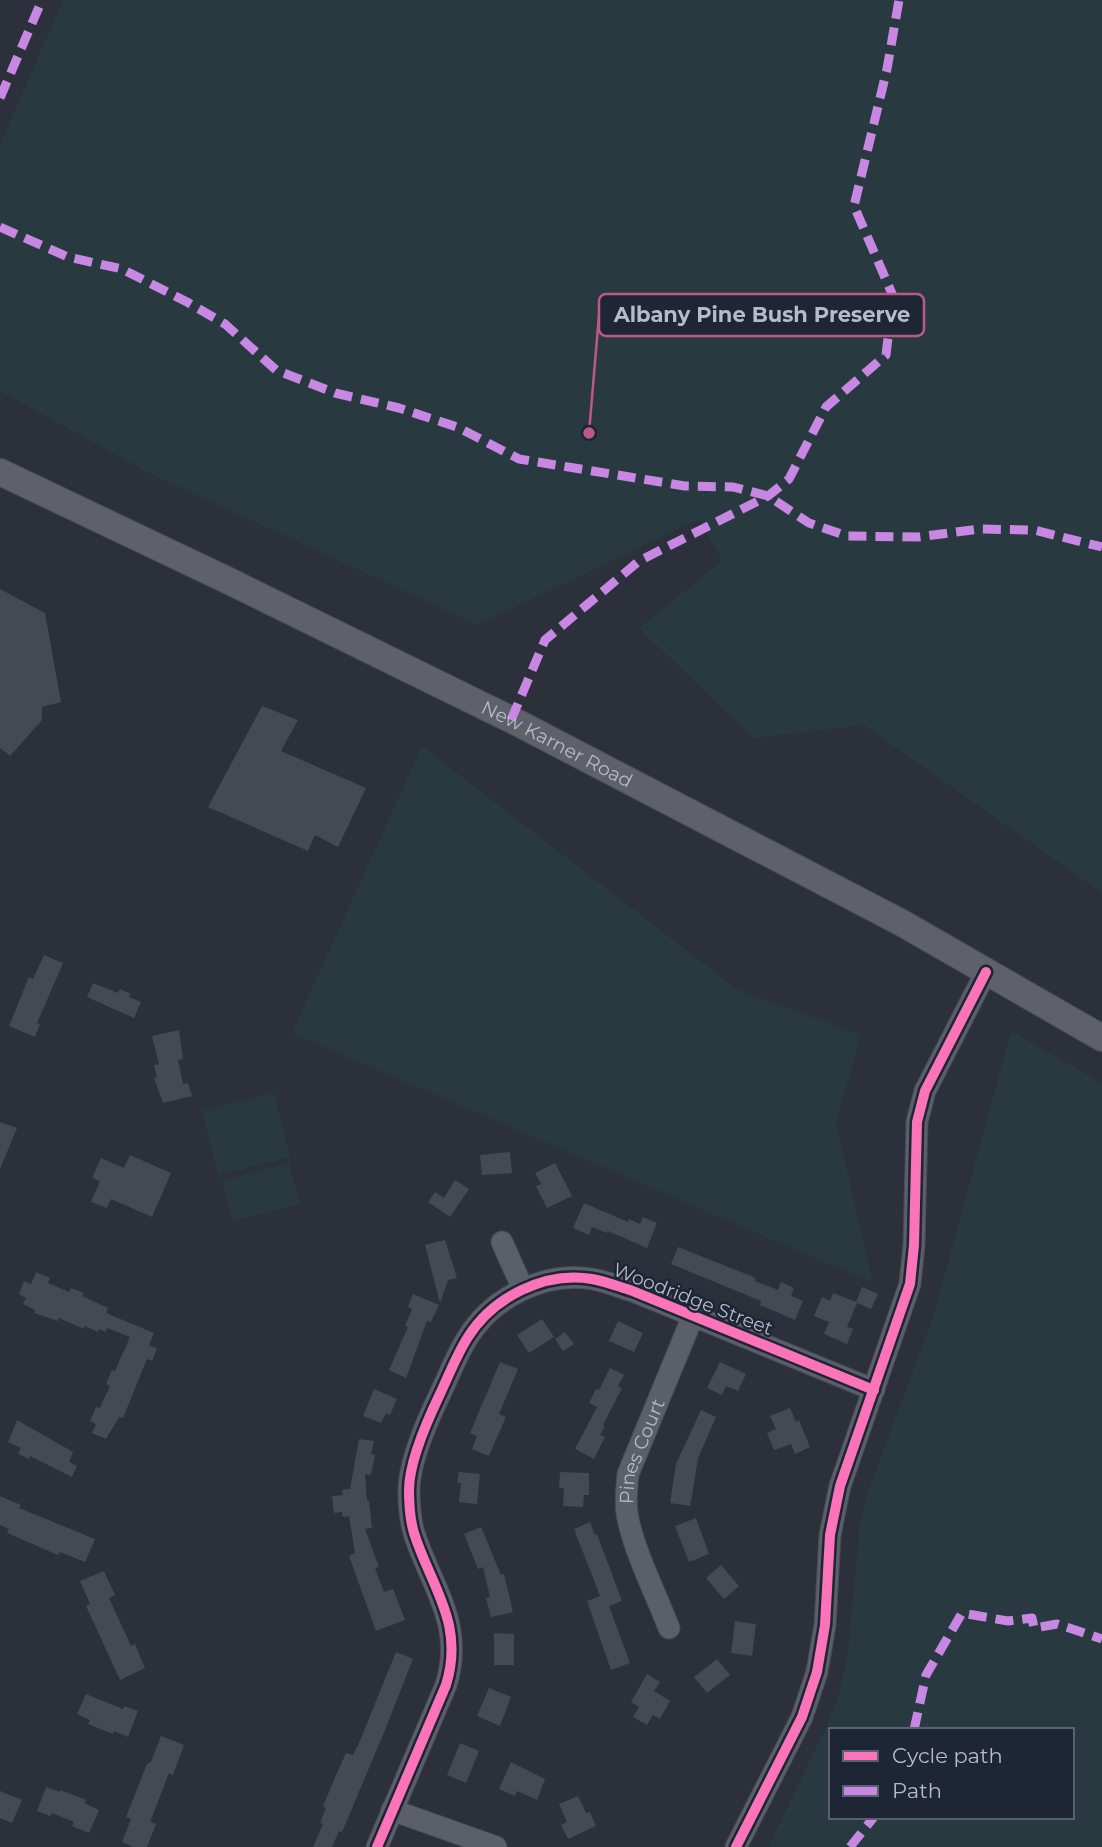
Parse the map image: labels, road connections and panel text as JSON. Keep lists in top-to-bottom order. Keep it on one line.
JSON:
{"streets":{"main road":["New Karner Road"],"street":["Woodridge Street","Pines Court"]},"crossings":[["Woodridge Street","Pines Court"]],"places":["Albany Pine Bush Preserve"],"legend":["Cycle path","Path"]}
